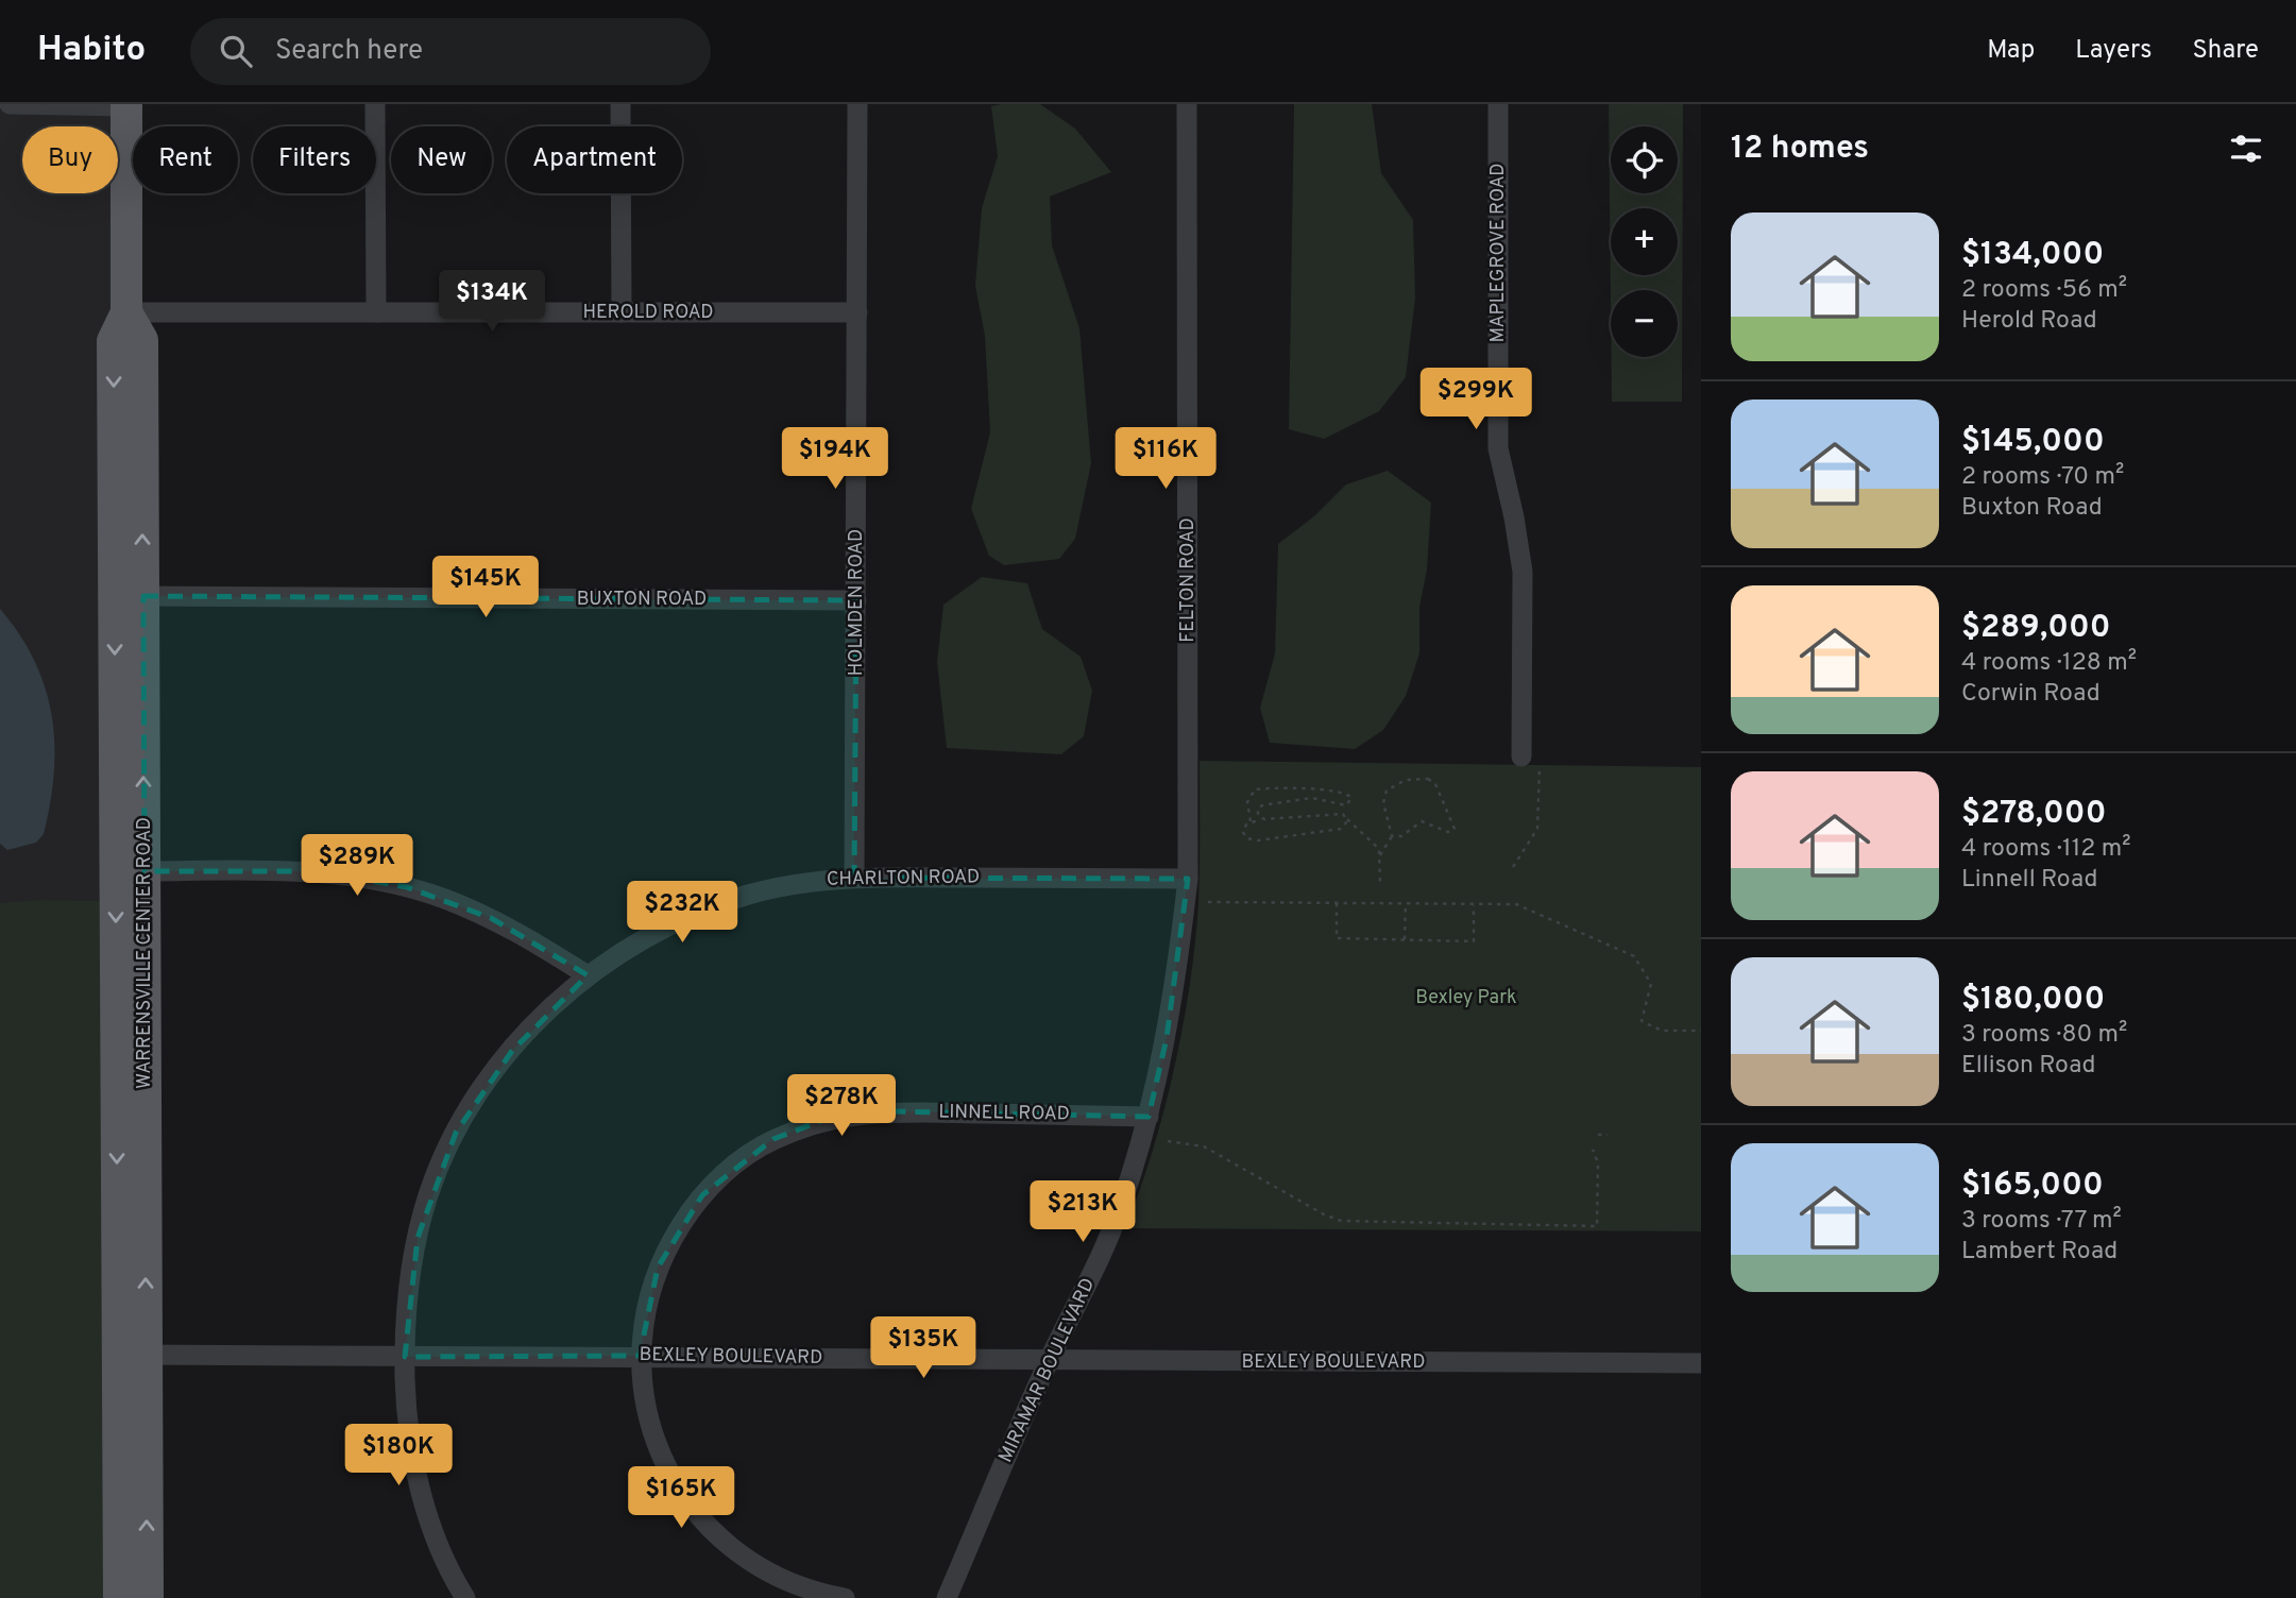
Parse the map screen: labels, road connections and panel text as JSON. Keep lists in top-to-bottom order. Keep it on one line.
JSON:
{"streets":{"main road":["WARRENSVILLE CENTER ROAD"],"street":["MAPLEGROVE ROAD","HEROLD ROAD","FELTON ROAD","BUXTON ROAD","HOLMDEN ROAD","CHARLTON ROAD","LINNELL ROAD","BEXLEY BOULEVARD","MIRAMAR BOULEVARD"]},"crossings":[["HEROLD ROAD","HOLMDEN ROAD"],["HEROLD ROAD","WARRENSVILLE CENTER ROAD"],["FELTON ROAD","CHARLTON ROAD"],["FELTON ROAD","MIRAMAR BOULEVARD"],["BUXTON ROAD","HOLMDEN ROAD"],["BUXTON ROAD","WARRENSVILLE CENTER ROAD"],["HOLMDEN ROAD","CHARLTON ROAD"],["CHARLTON ROAD","BEXLEY BOULEVARD"],["CHARLTON ROAD","MIRAMAR BOULEVARD"],["WARRENSVILLE CENTER ROAD","BEXLEY BOULEVARD"],["LINNELL ROAD","BEXLEY BOULEVARD"],["LINNELL ROAD","MIRAMAR BOULEVARD"],["BEXLEY BOULEVARD","MIRAMAR BOULEVARD"]],"parks":["Bexley Park"],"page":{"header":"Habito","search":"Search here","nav":["Map","Layers","Share"],"heading":"12 homes","map_buttons":["+","−"],"chip":["Buy","Rent","Filters","New","Apartment"],"list":[{"name":"$134,000","note":"2 rooms · 56 m² · Herold Road"},{"name":"$145,000","note":"2 rooms · 70 m² · Buxton Road"},{"name":"$289,000","note":"4 rooms · 128 m² · Corwin Road"},{"name":"$278,000","note":"4 rooms · 112 m² · Linnell Road"},{"name":"$180,000","note":"3 rooms · 80 m² · Ellison Road"},{"name":"$165,000","note":"3 rooms · 77 m² · Lambert Road"}],"price":["$134K","$299K","$194K","$116K","$145K","$289K","$232K","$278K","$213K","$135K","$180K","$165K"]}}
